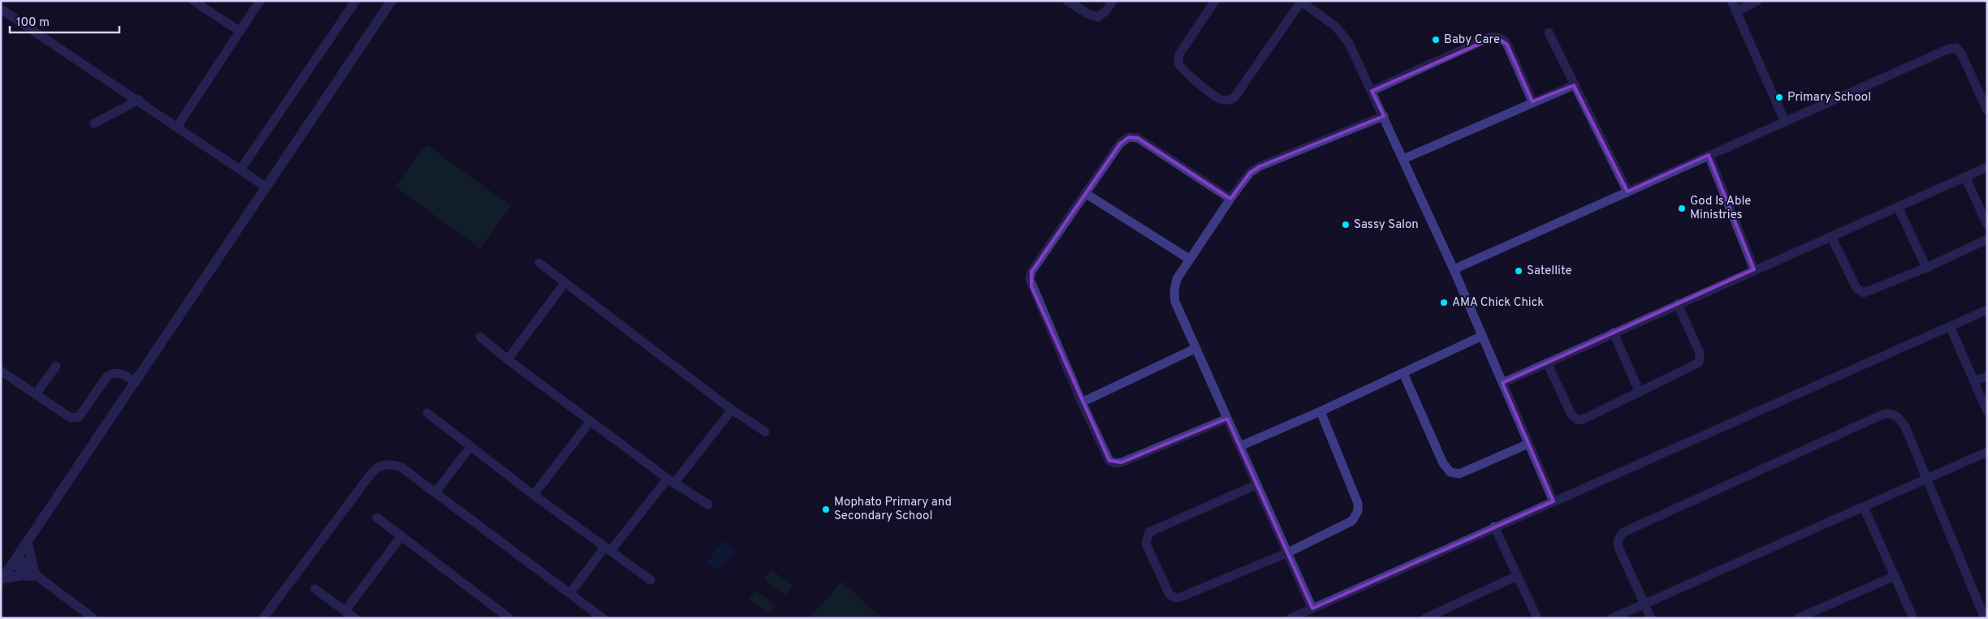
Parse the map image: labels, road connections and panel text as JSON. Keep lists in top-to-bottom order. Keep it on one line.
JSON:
{"places":["Baby Care","Primary School","God Is Able Ministries","Sassy Salon","Satellite","AMA Chick Chick","Mophato Primary and Secondary School"],"scale_bar":"100 m"}
